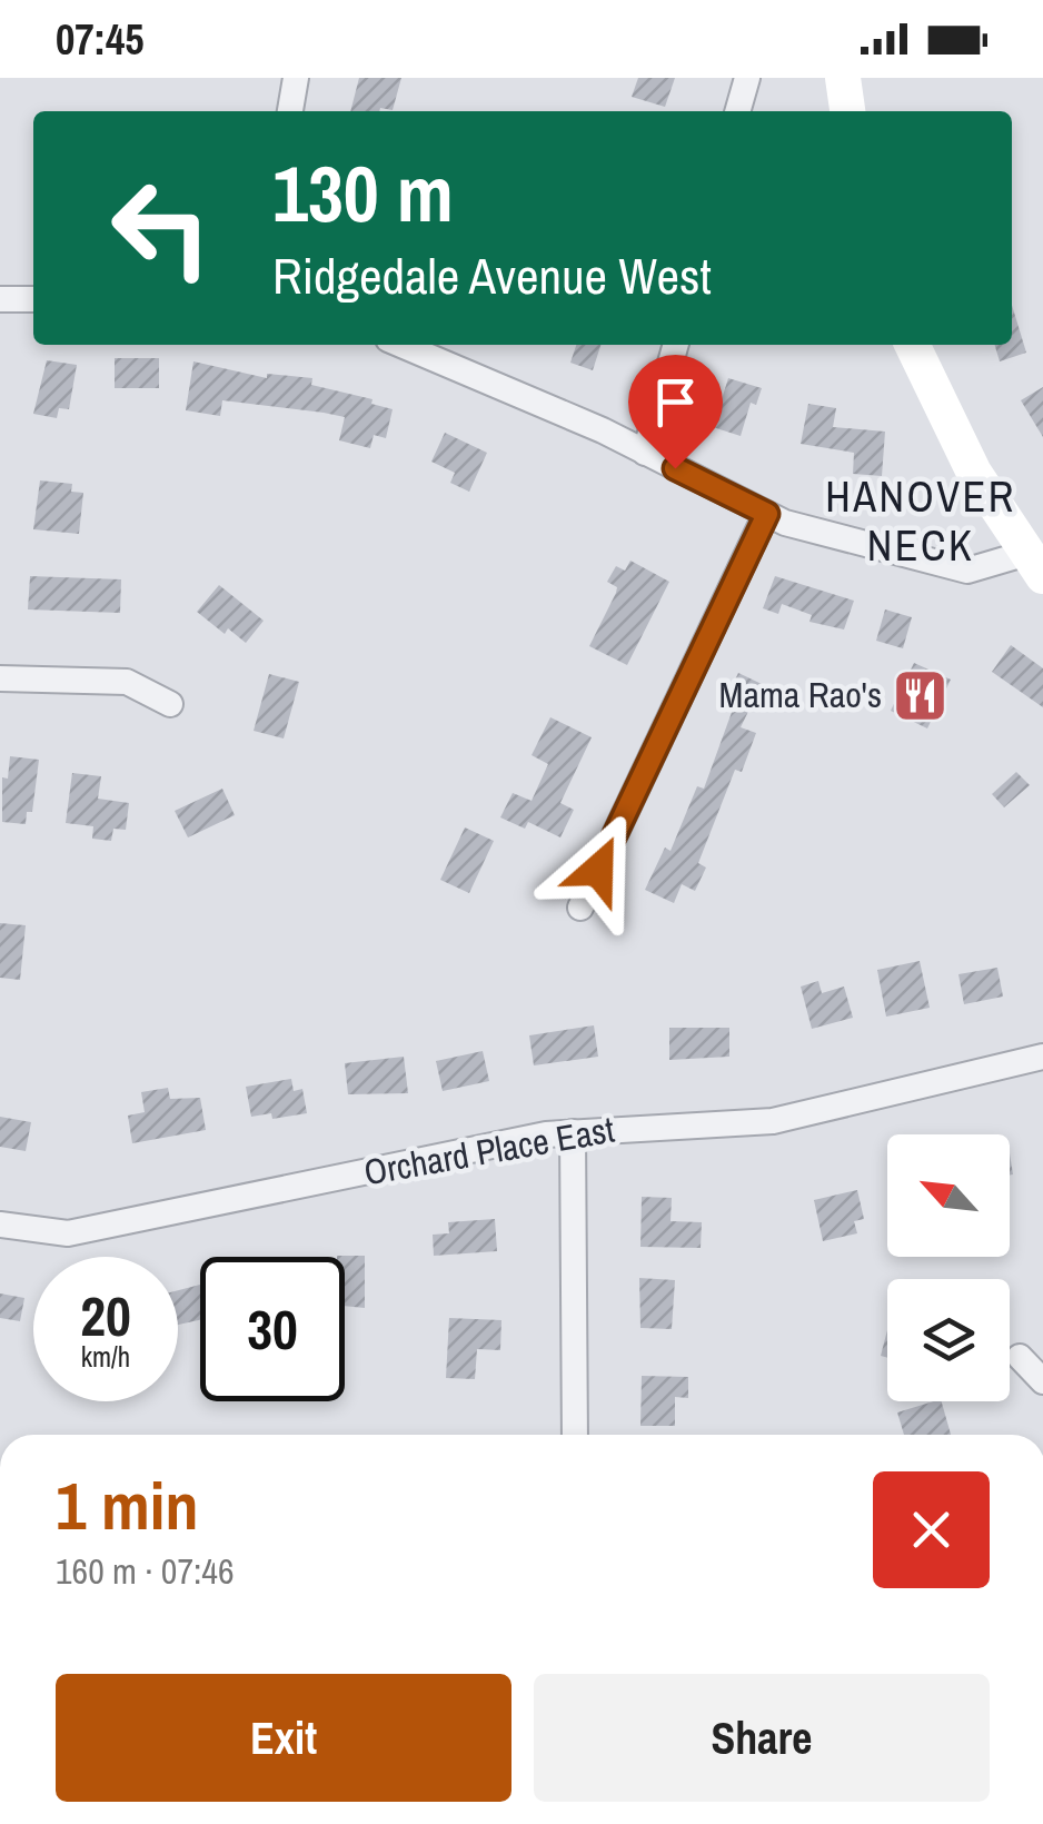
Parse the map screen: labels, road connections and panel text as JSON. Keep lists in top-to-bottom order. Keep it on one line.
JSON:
{"streets":{"street":["Orchard Place East"]},"districts":["HANOVER NECK"],"places":{"restaurant":["Mama Rao's"]},"north":"top left","page":{"status":"07:45","turn":["130 m","Ridgedale Avenue West"],"speed":"20 km/h","limit":"30","heading":["1 min","160 m · 07:46"],"buttons":["Exit","Share"]}}
